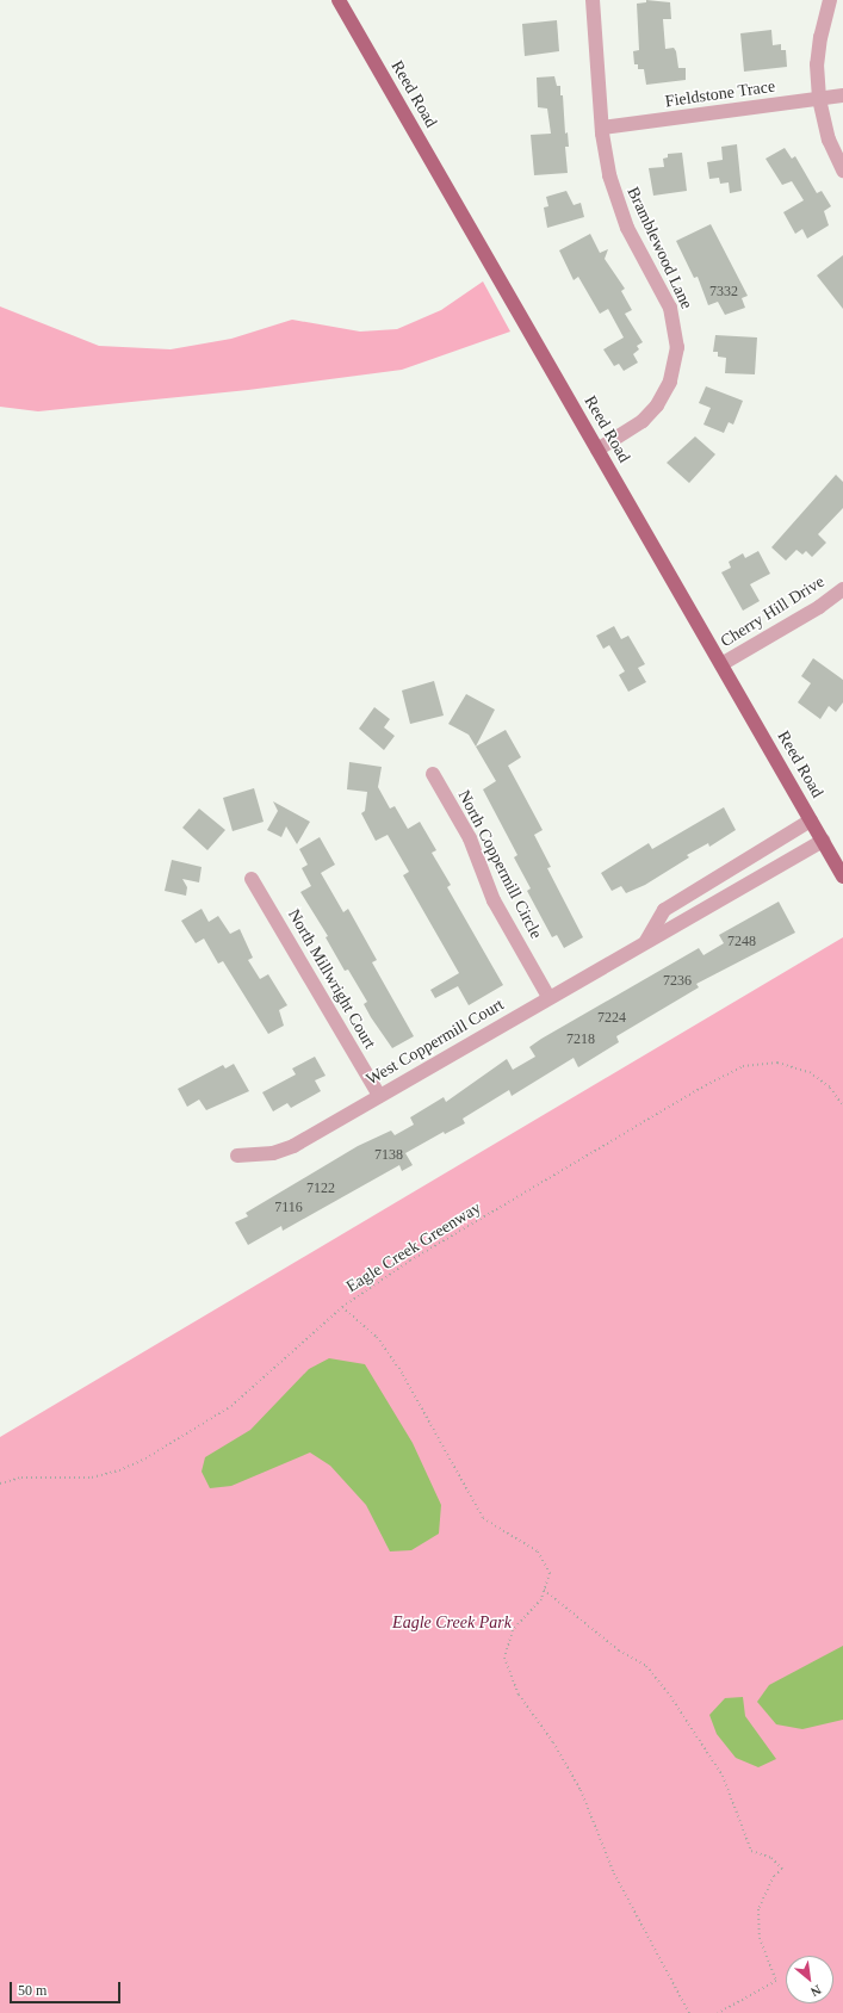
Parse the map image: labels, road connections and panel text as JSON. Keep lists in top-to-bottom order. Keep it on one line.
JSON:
{"streets":{"main road":["Reed Road"],"street":["Fieldstone Trace","Bramblewood Lane","Cherry Hill Drive","North Coppermill Circle","North Millwright Court","West Coppermill Court"],"path":["Eagle Creek Greenway"]},"crossings":[["Reed Road","Bramblewood Lane"],["Reed Road","Cherry Hill Drive"],["Reed Road","West Coppermill Court"],["Fieldstone Trace","Bramblewood Lane"],["North Coppermill Circle","West Coppermill Court"],["North Millwright Court","West Coppermill Court"]],"parks":["Eagle Creek Park"],"house_numbers":["7332","7248","7236","7224","7218","7138","7122","7116"],"scale_bar":"50 m","north":"bottom right"}
